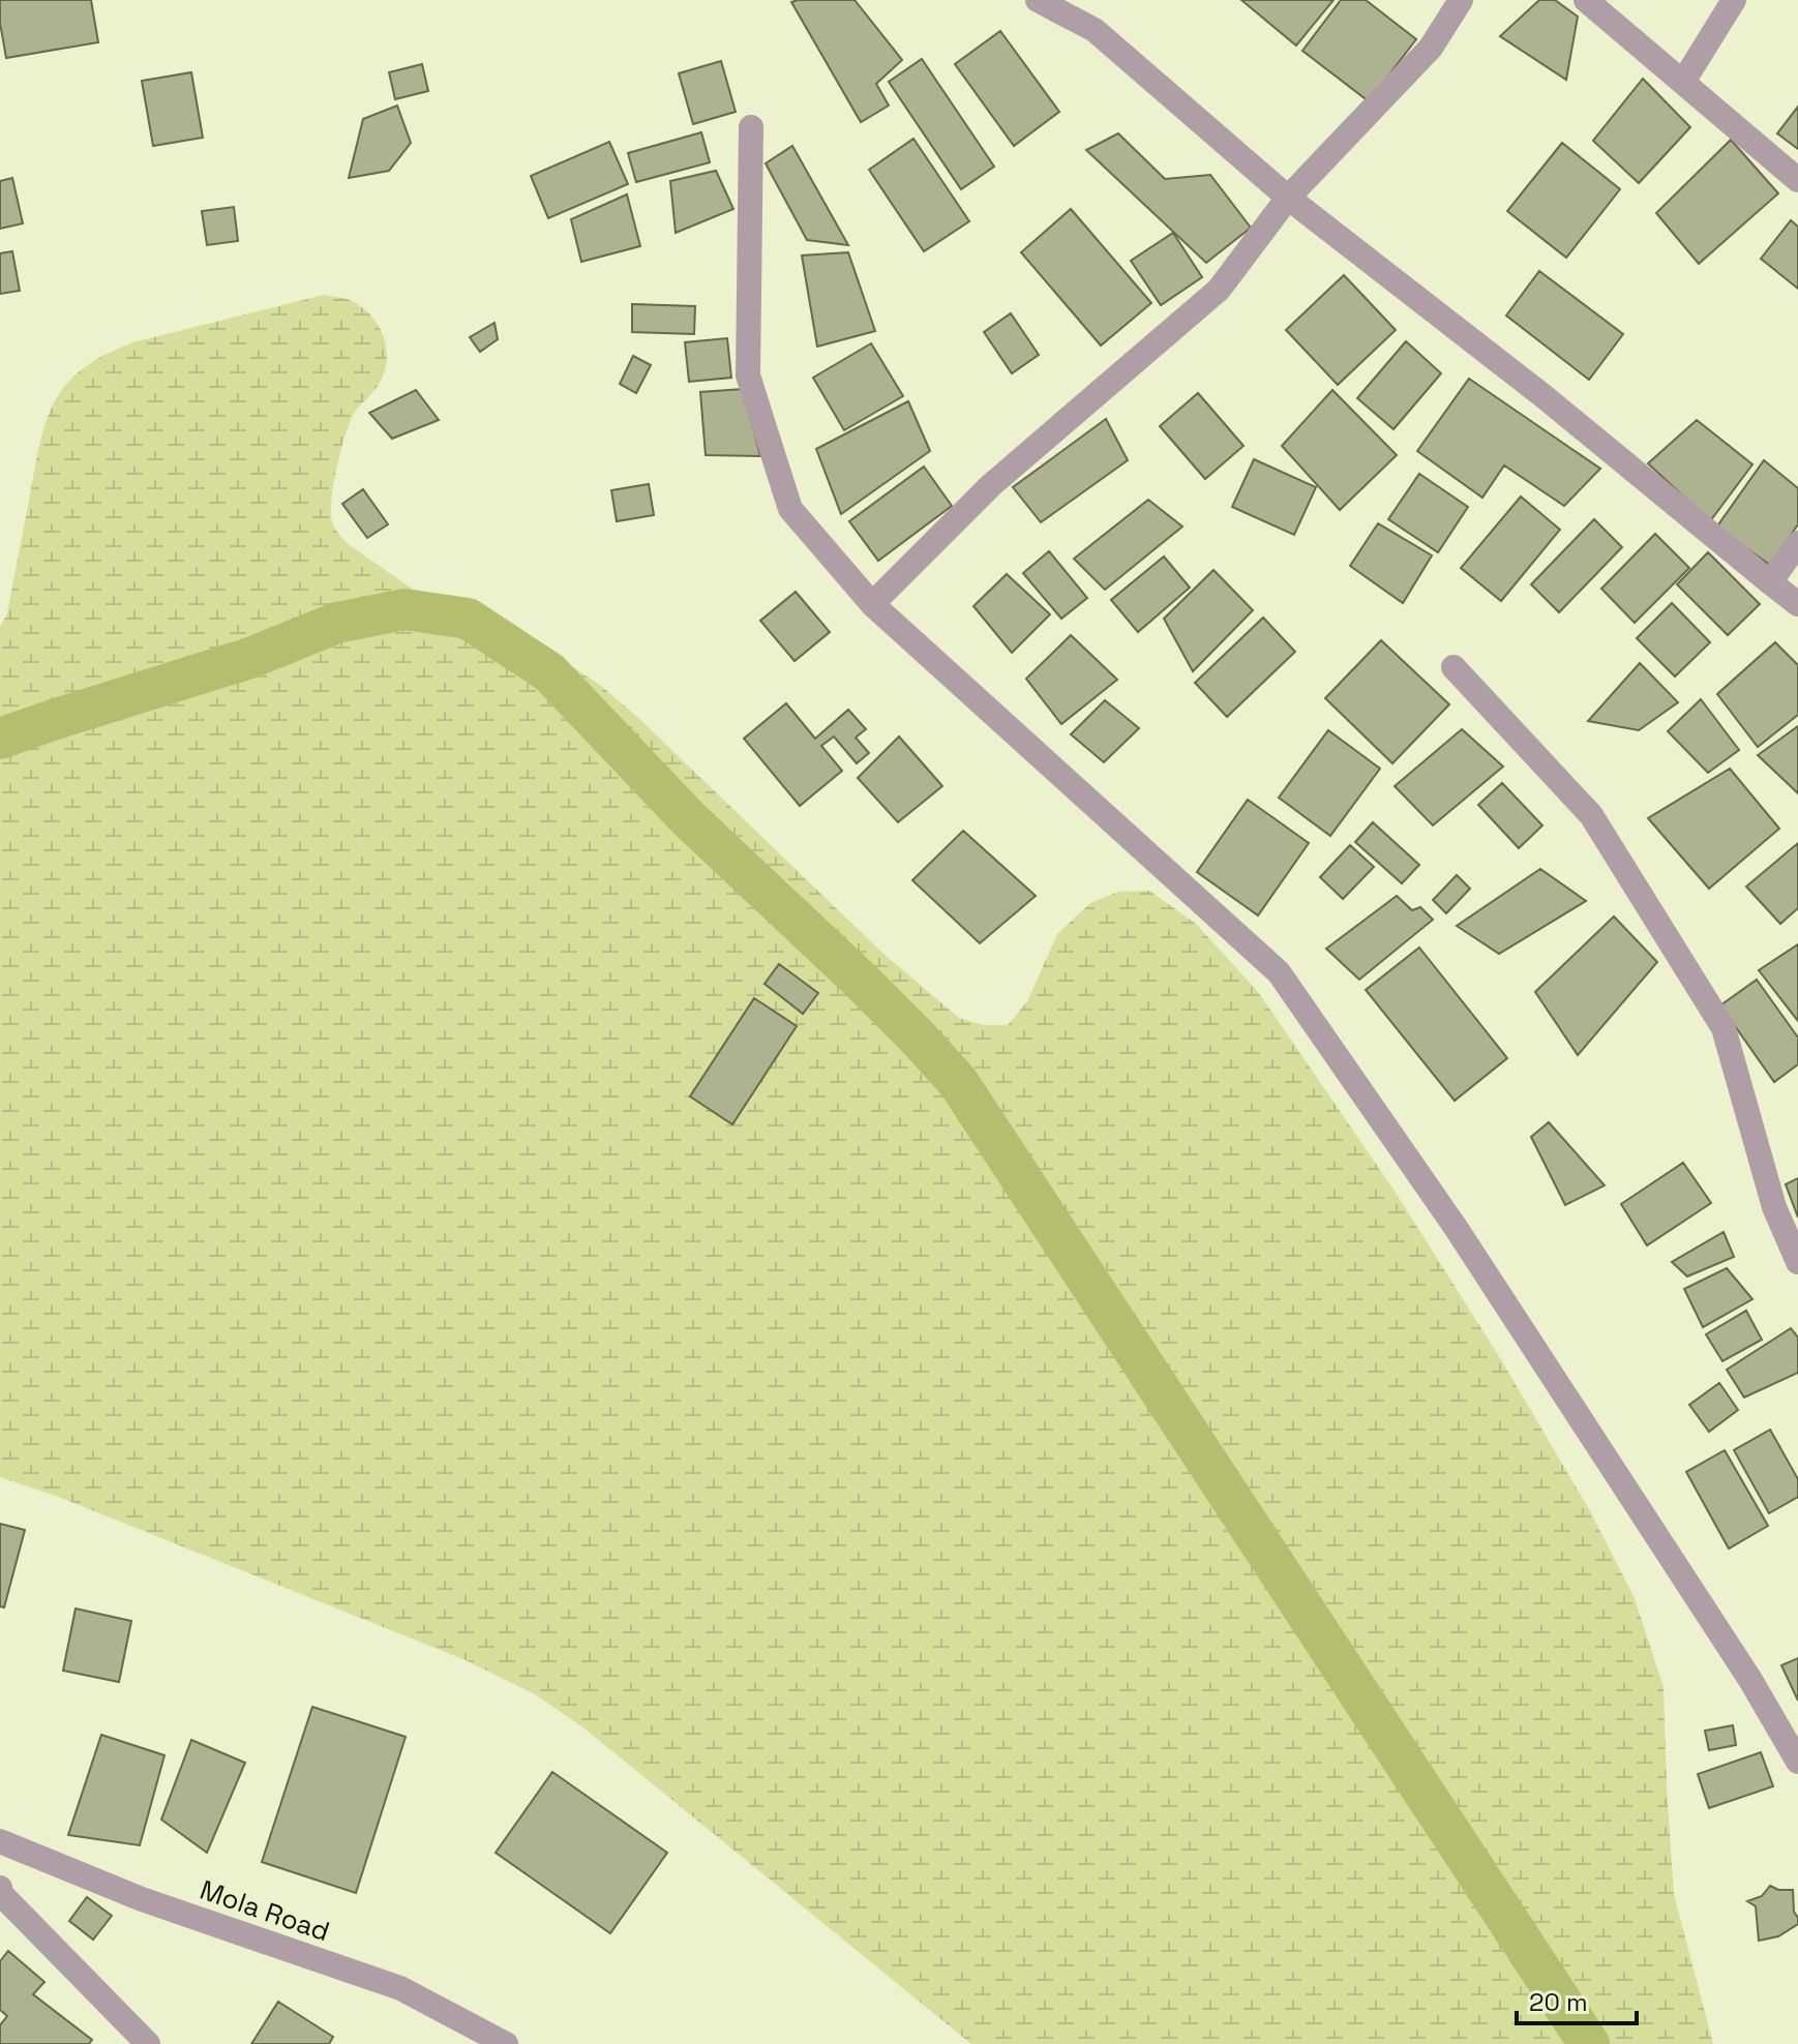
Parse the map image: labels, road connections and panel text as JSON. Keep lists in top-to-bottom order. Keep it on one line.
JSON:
{"streets":{"street":["Mola Road"]},"scale_bar":"20 m"}
